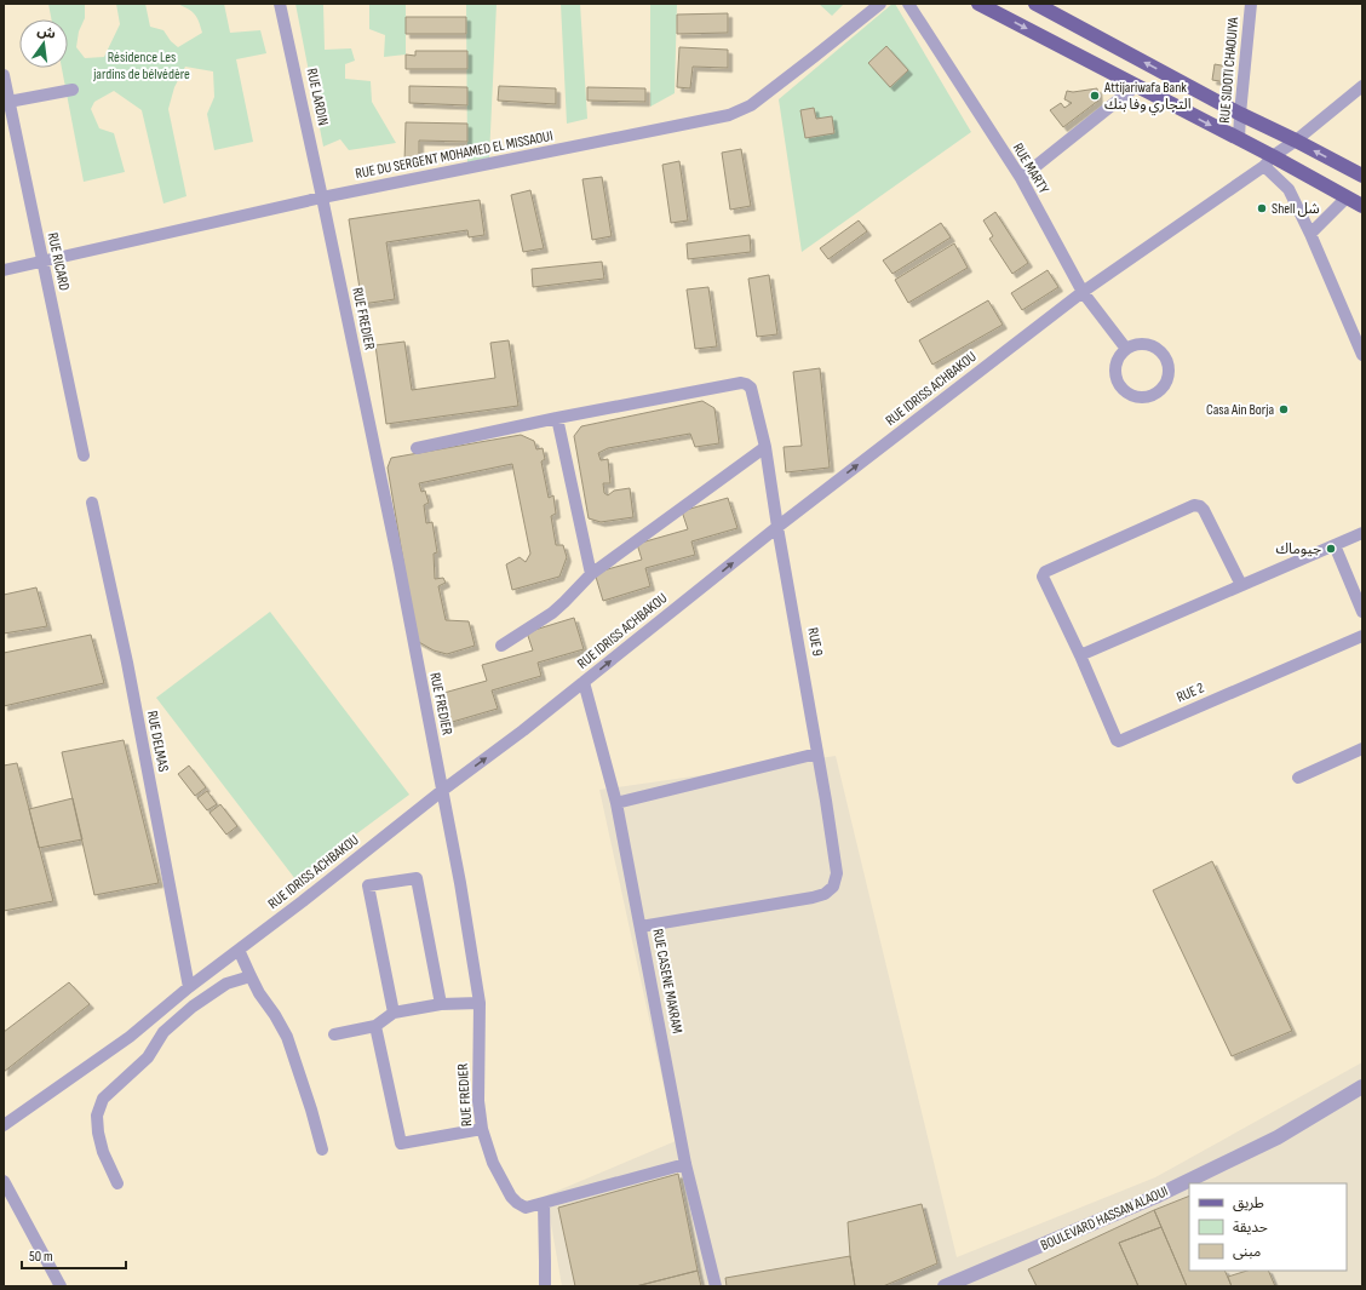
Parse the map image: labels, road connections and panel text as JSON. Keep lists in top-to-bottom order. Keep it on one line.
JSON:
{"streets":{"street":["RUE SIDOTI CHAOUIYA","RUE LARDIN","RUE DU SERGENT MOHAMED EL MISSAOUI","RUE MARTY","RUE RICARD","RUE FREDIER","RUE IDRISS ACHBAKOU","RUE 9","RUE 2","RUE DELMAS","RUE CASENE MAKRAM","BOULEVARD HASSAN ALAOUI"]},"crossings":[["RUE LARDIN","RUE DU SERGENT MOHAMED EL MISSAOUI"],["RUE LARDIN","RUE FREDIER"],["RUE DU SERGENT MOHAMED EL MISSAOUI","RUE RICARD"],["RUE DU SERGENT MOHAMED EL MISSAOUI","RUE FREDIER"],["RUE MARTY","RUE IDRISS ACHBAKOU"],["RUE FREDIER","RUE IDRISS ACHBAKOU"],["RUE IDRISS ACHBAKOU","RUE 9"],["RUE IDRISS ACHBAKOU","RUE DELMAS"],["RUE IDRISS ACHBAKOU","RUE CASENE MAKRAM"],["RUE 9","RUE CASENE MAKRAM"]],"parks":["Résidence Les jardins de bélvédère"],"places":["Attijariwafa Bank التجاري وفا بنك","Shell شل","Casa Ain Borja","جيوماك"],"legend":["طريق","حديقة","مبنى"],"scale_bar":"50 m","north":"top"}
